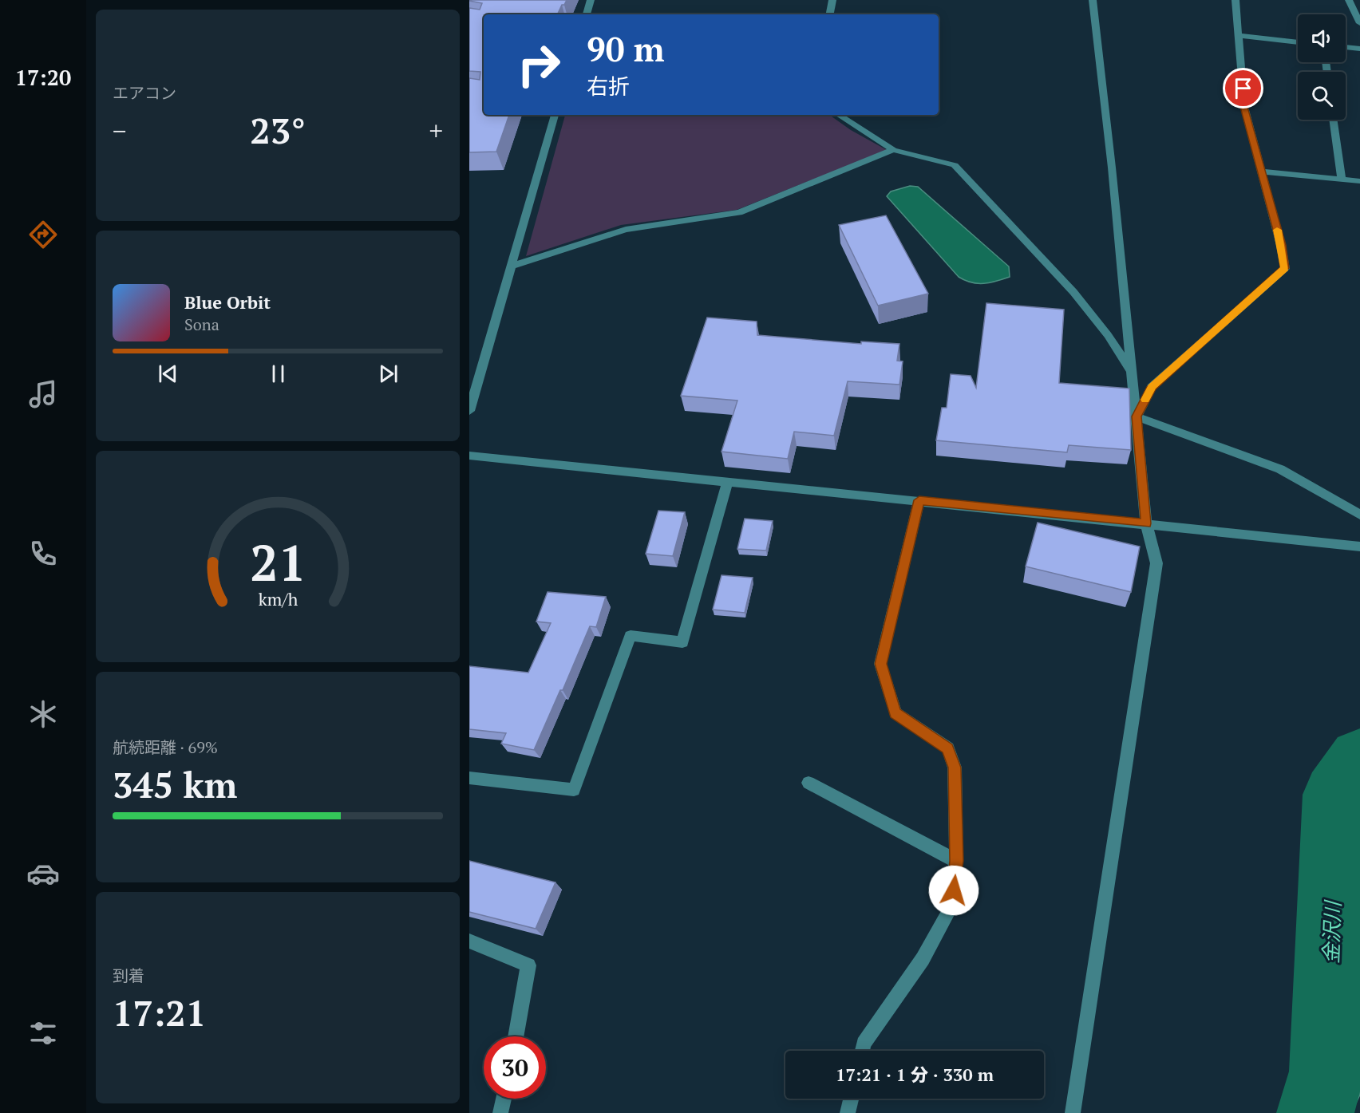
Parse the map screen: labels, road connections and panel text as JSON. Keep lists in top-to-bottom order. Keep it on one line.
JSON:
{"water":["金沢川"],"page":{"tabs":"17:20","tile":["エアコン",["航続距離 · 69%","345 km"],["到着","17:21"]],"turn":["90 m","右折"],"heat":["−","23°","+"],"song":["Blue Orbit","Sona"],"limit":"30","trip":"17:21 · 1 分 · 330 m","gauge":["21","km/h"]}}
